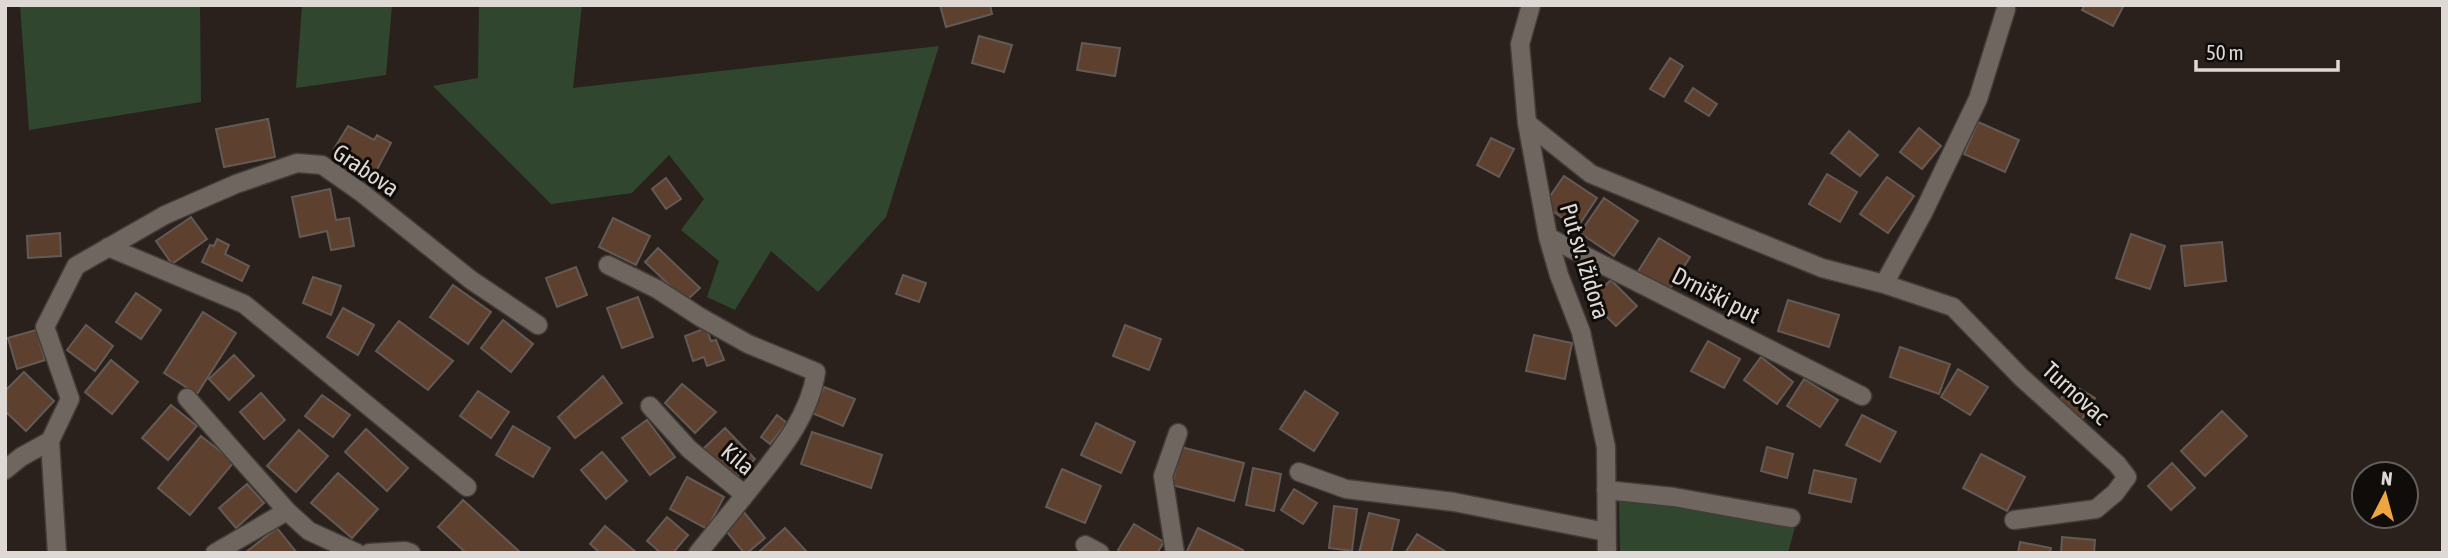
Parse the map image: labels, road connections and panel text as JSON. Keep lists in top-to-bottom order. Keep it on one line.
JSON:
{"streets":{"street":["Grabova","Put sv. Ižidora","Drniški put","Turnovac","Kila"]},"crossings":[["Put sv. Ižidora","Drniški put"],["Put sv. Ižidora","Turnovac"]],"scale_bar":"50 m","north":"top"}
